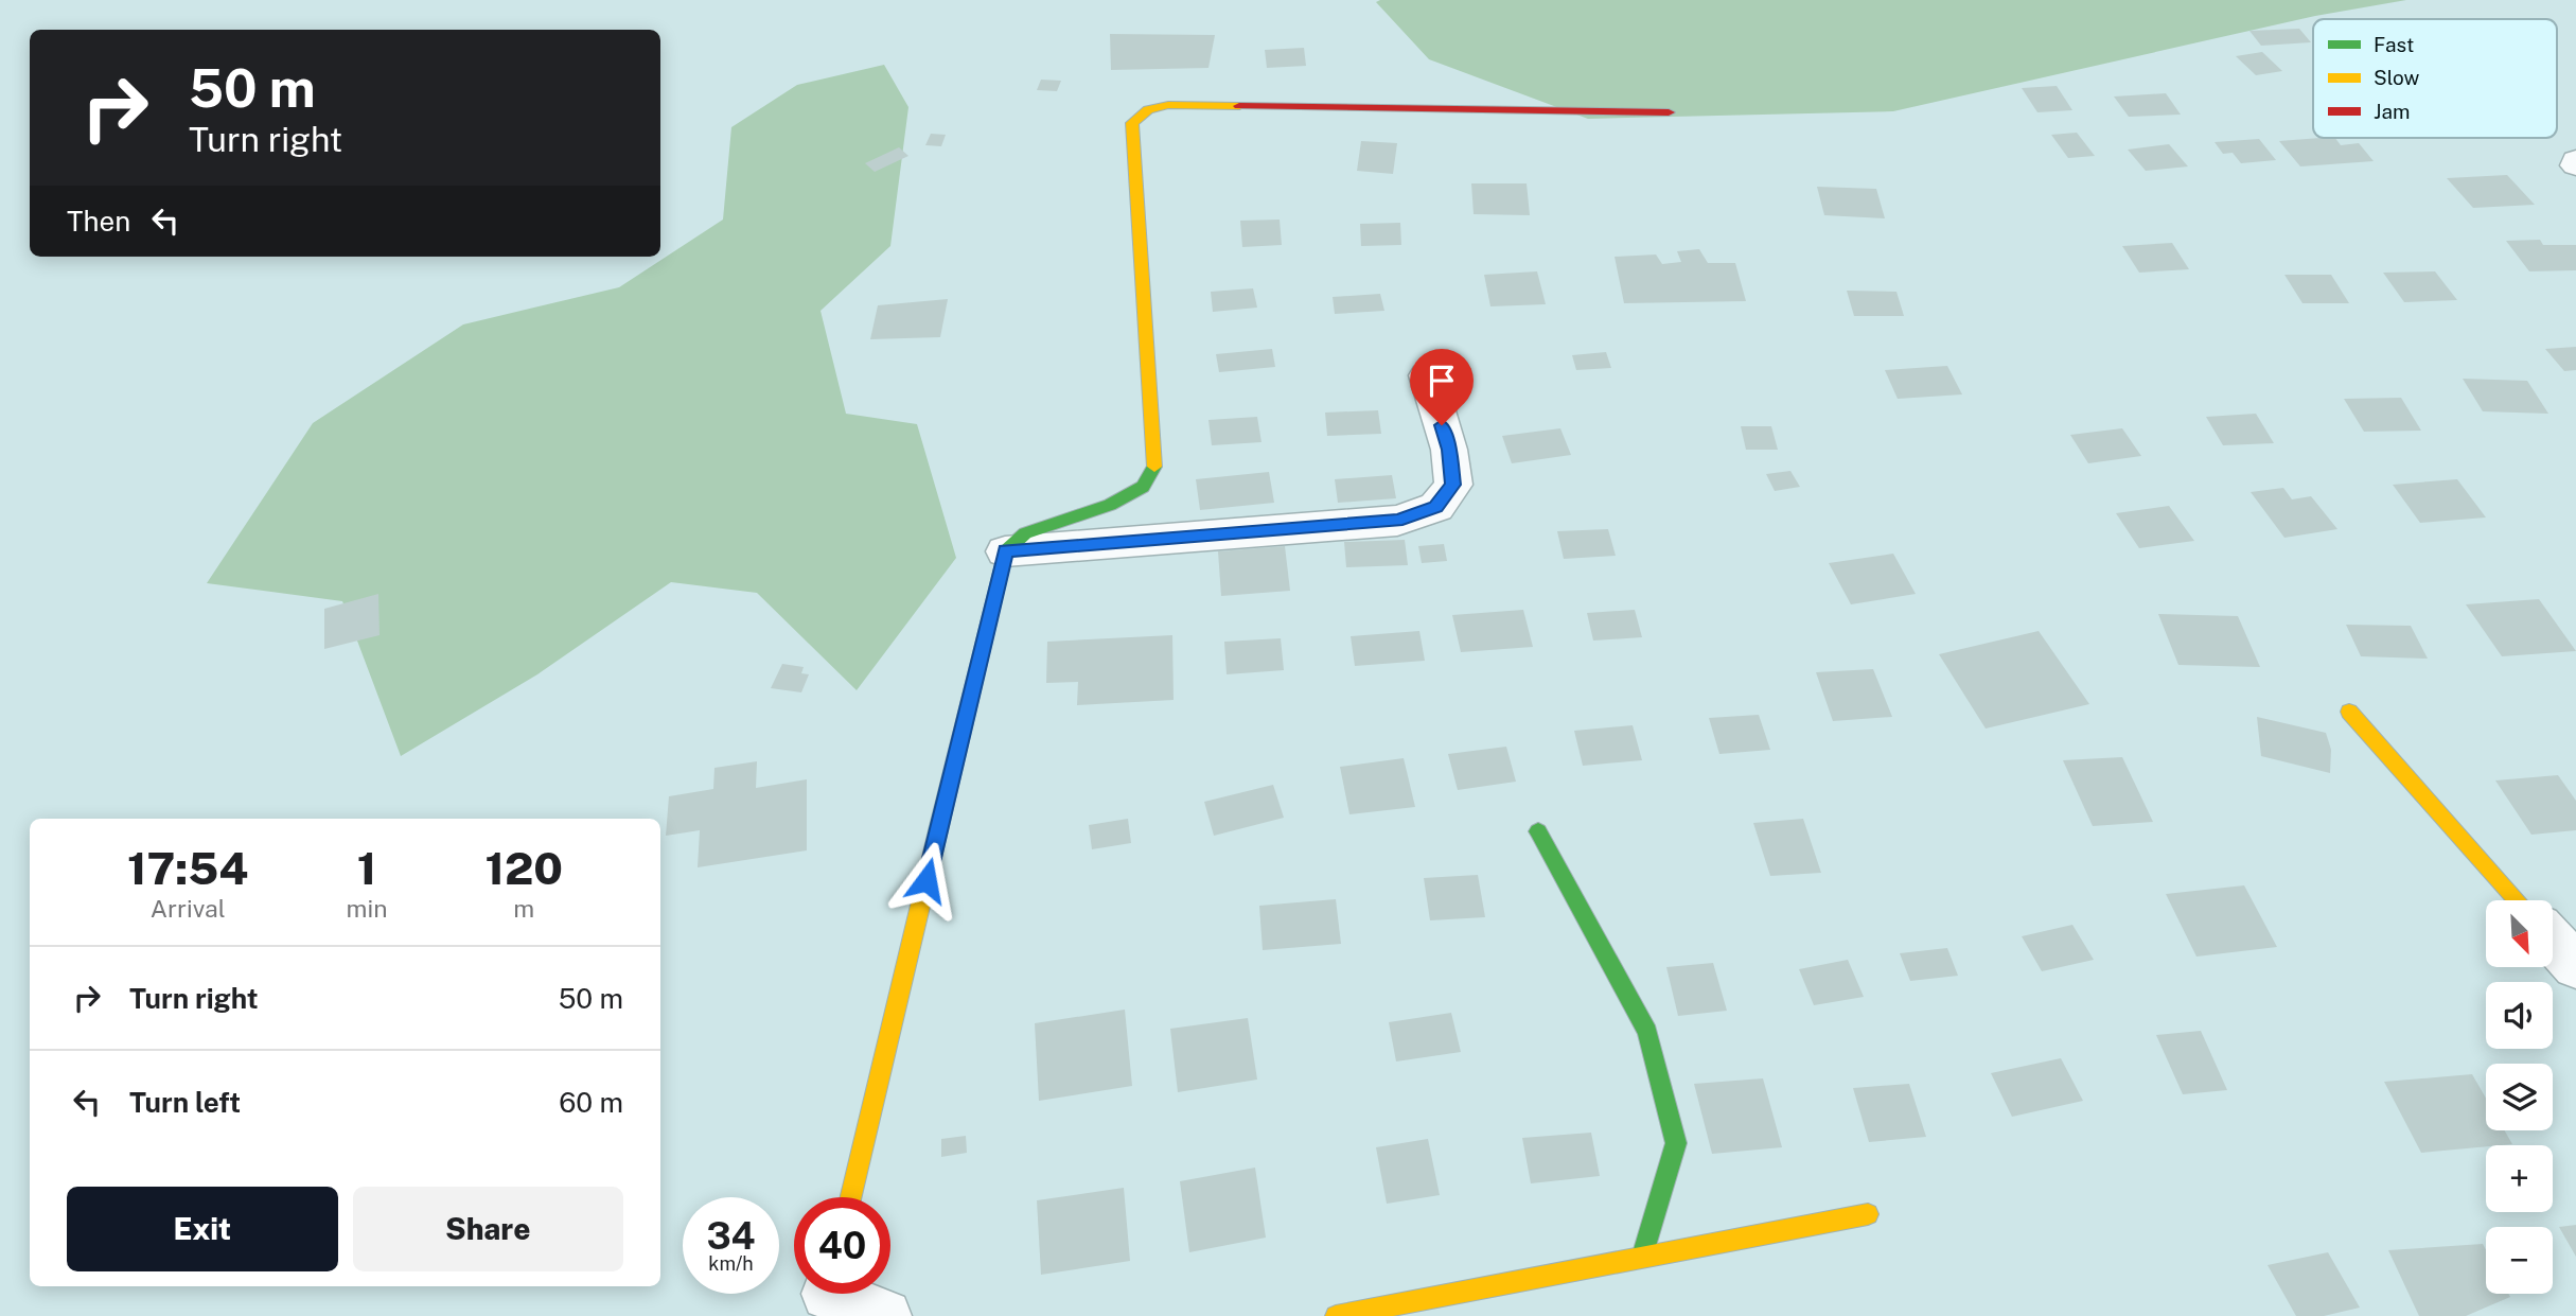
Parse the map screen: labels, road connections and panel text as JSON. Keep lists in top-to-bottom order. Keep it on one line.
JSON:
{"legend":["Fast","Slow","Jam"],"north":"bottom right","page":{"turn":["50 m","Turn right"],"then":"Then","eta":["17:54","Arrival","1","min","120","m"],"map_buttons":["+","−"],"list":[{"name":"Turn right","value":"50 m"},{"name":"Turn left","value":"60 m"}],"buttons":["Exit","Share"],"speed":"34 km/h","limit":"40"}}
